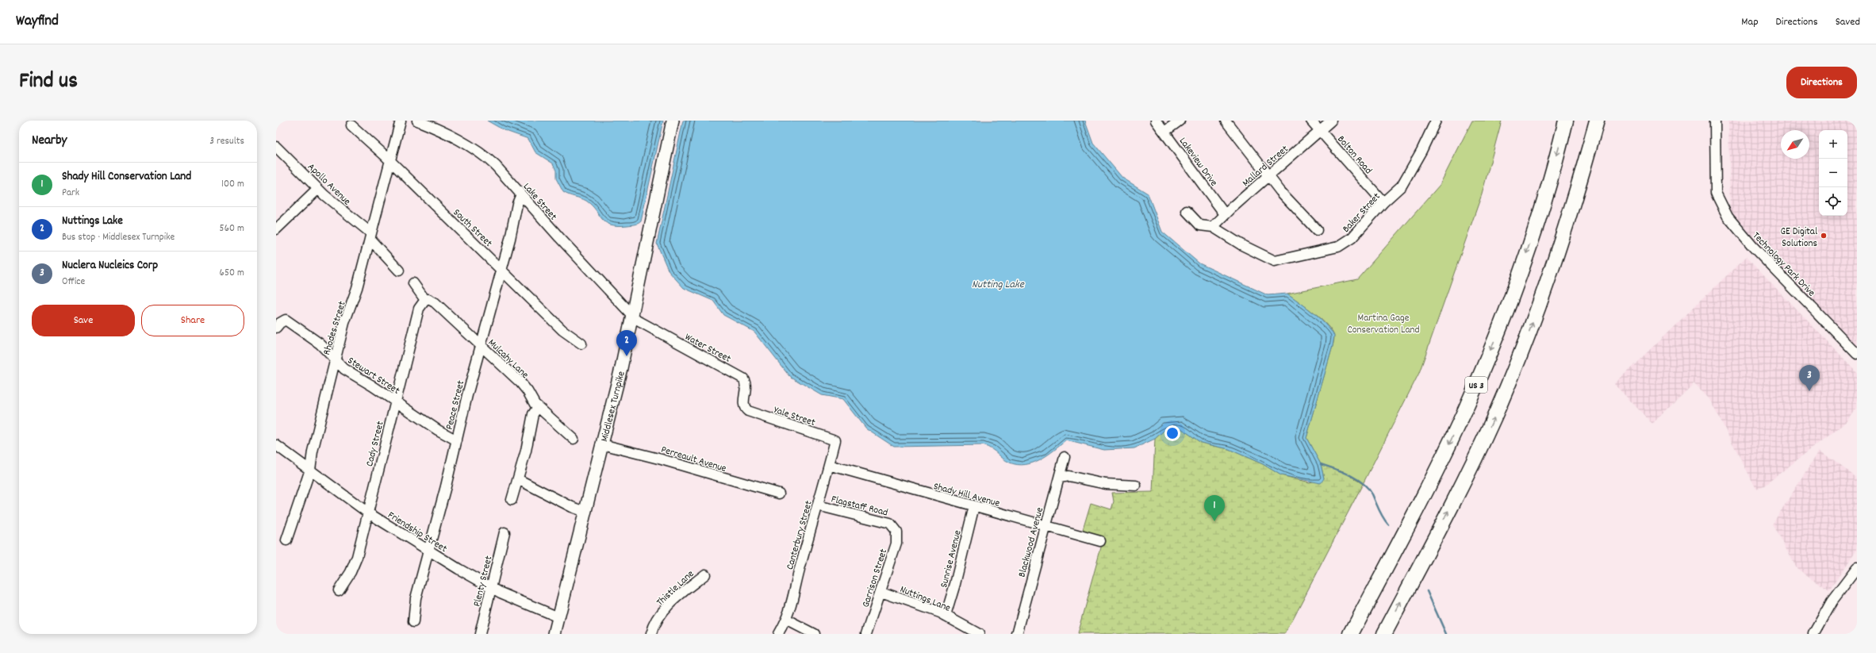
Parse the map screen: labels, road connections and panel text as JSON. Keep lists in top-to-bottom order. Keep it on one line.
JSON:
{"streets":{"highway":["US 3"],"main road":["Middlesex Turnpike"],"street":["Bolton Road","Lakeview Drive","Mallard Street","Apollo Avenue","Lake Street","Baker Street","South Street","Technology Park Drive","Rhodes Street","Water Street","Mulcahy Lane","Stewart Street","Peace Street","Yale Street","Cady Street","Perreault Avenue","Shady Hill Avenue","Flagstaff Road","Friendship Street","Canterbury Street","Blackwood Avenue","Sunrise Avenue","Garrison Street","Plenty Street","Thistle Lane","Nuttings Lane"]},"crossings":[["Bolton Road","Mallard Street"],["Bolton Road","Baker Street"],["Lakeview Drive","Mallard Street"],["Mallard Street","Baker Street"],["Apollo Avenue","Rhodes Street"],["Lake Street","Water Street"],["Lake Street","Peace Street"],["Lake Street","Middlesex Turnpike"],["South Street","Rhodes Street"],["South Street","Peace Street"],["Rhodes Street","Stewart Street"],["Rhodes Street","Friendship Street"],["Water Street","Middlesex Turnpike"],["Water Street","Yale Street"],["Mulcahy Lane","Peace Street"],["Mulcahy Lane","Cady Street"],["Stewart Street","Peace Street"],["Stewart Street","Cady Street"],["Peace Street","Friendship Street"],["Middlesex Turnpike","Perreault Avenue"],["Middlesex Turnpike","Friendship Street"],["Yale Street","Canterbury Street"],["Cady Street","Friendship Street"],["Shady Hill Avenue","Canterbury Street"],["Shady Hill Avenue","Blackwood Avenue"],["Shady Hill Avenue","Sunrise Avenue"],["Flagstaff Road","Canterbury Street"],["Flagstaff Road","Garrison Street"],["Friendship Street","Plenty Street"],["Sunrise Avenue","Nuttings Lane"],["Garrison Street","Nuttings Lane"]],"water":["Nutting Lake"],"parks":["Martina Gage Conservation Land"],"places":["GE Digital Solutions"],"north":"bottom left","page":{"header":"Wayfind","nav":["Map","Directions","Saved"],"title":"Find us","buttons":["Directions",["Save","Share"]],"heading":["Nearby","3 results"],"map_buttons":["+","−"],"list":[{"mark":"1","name":"Shady Hill Conservation Land","note":"Park","value":"100 m"},{"mark":"2","name":"Nuttings Lake","note":"Bus stop · Middlesex Turnpike","value":"560 m"},{"mark":"3","name":"Nuclera Nucleics Corp","note":"Office","value":"650 m"}],"pins":["2","3","1"]}}
